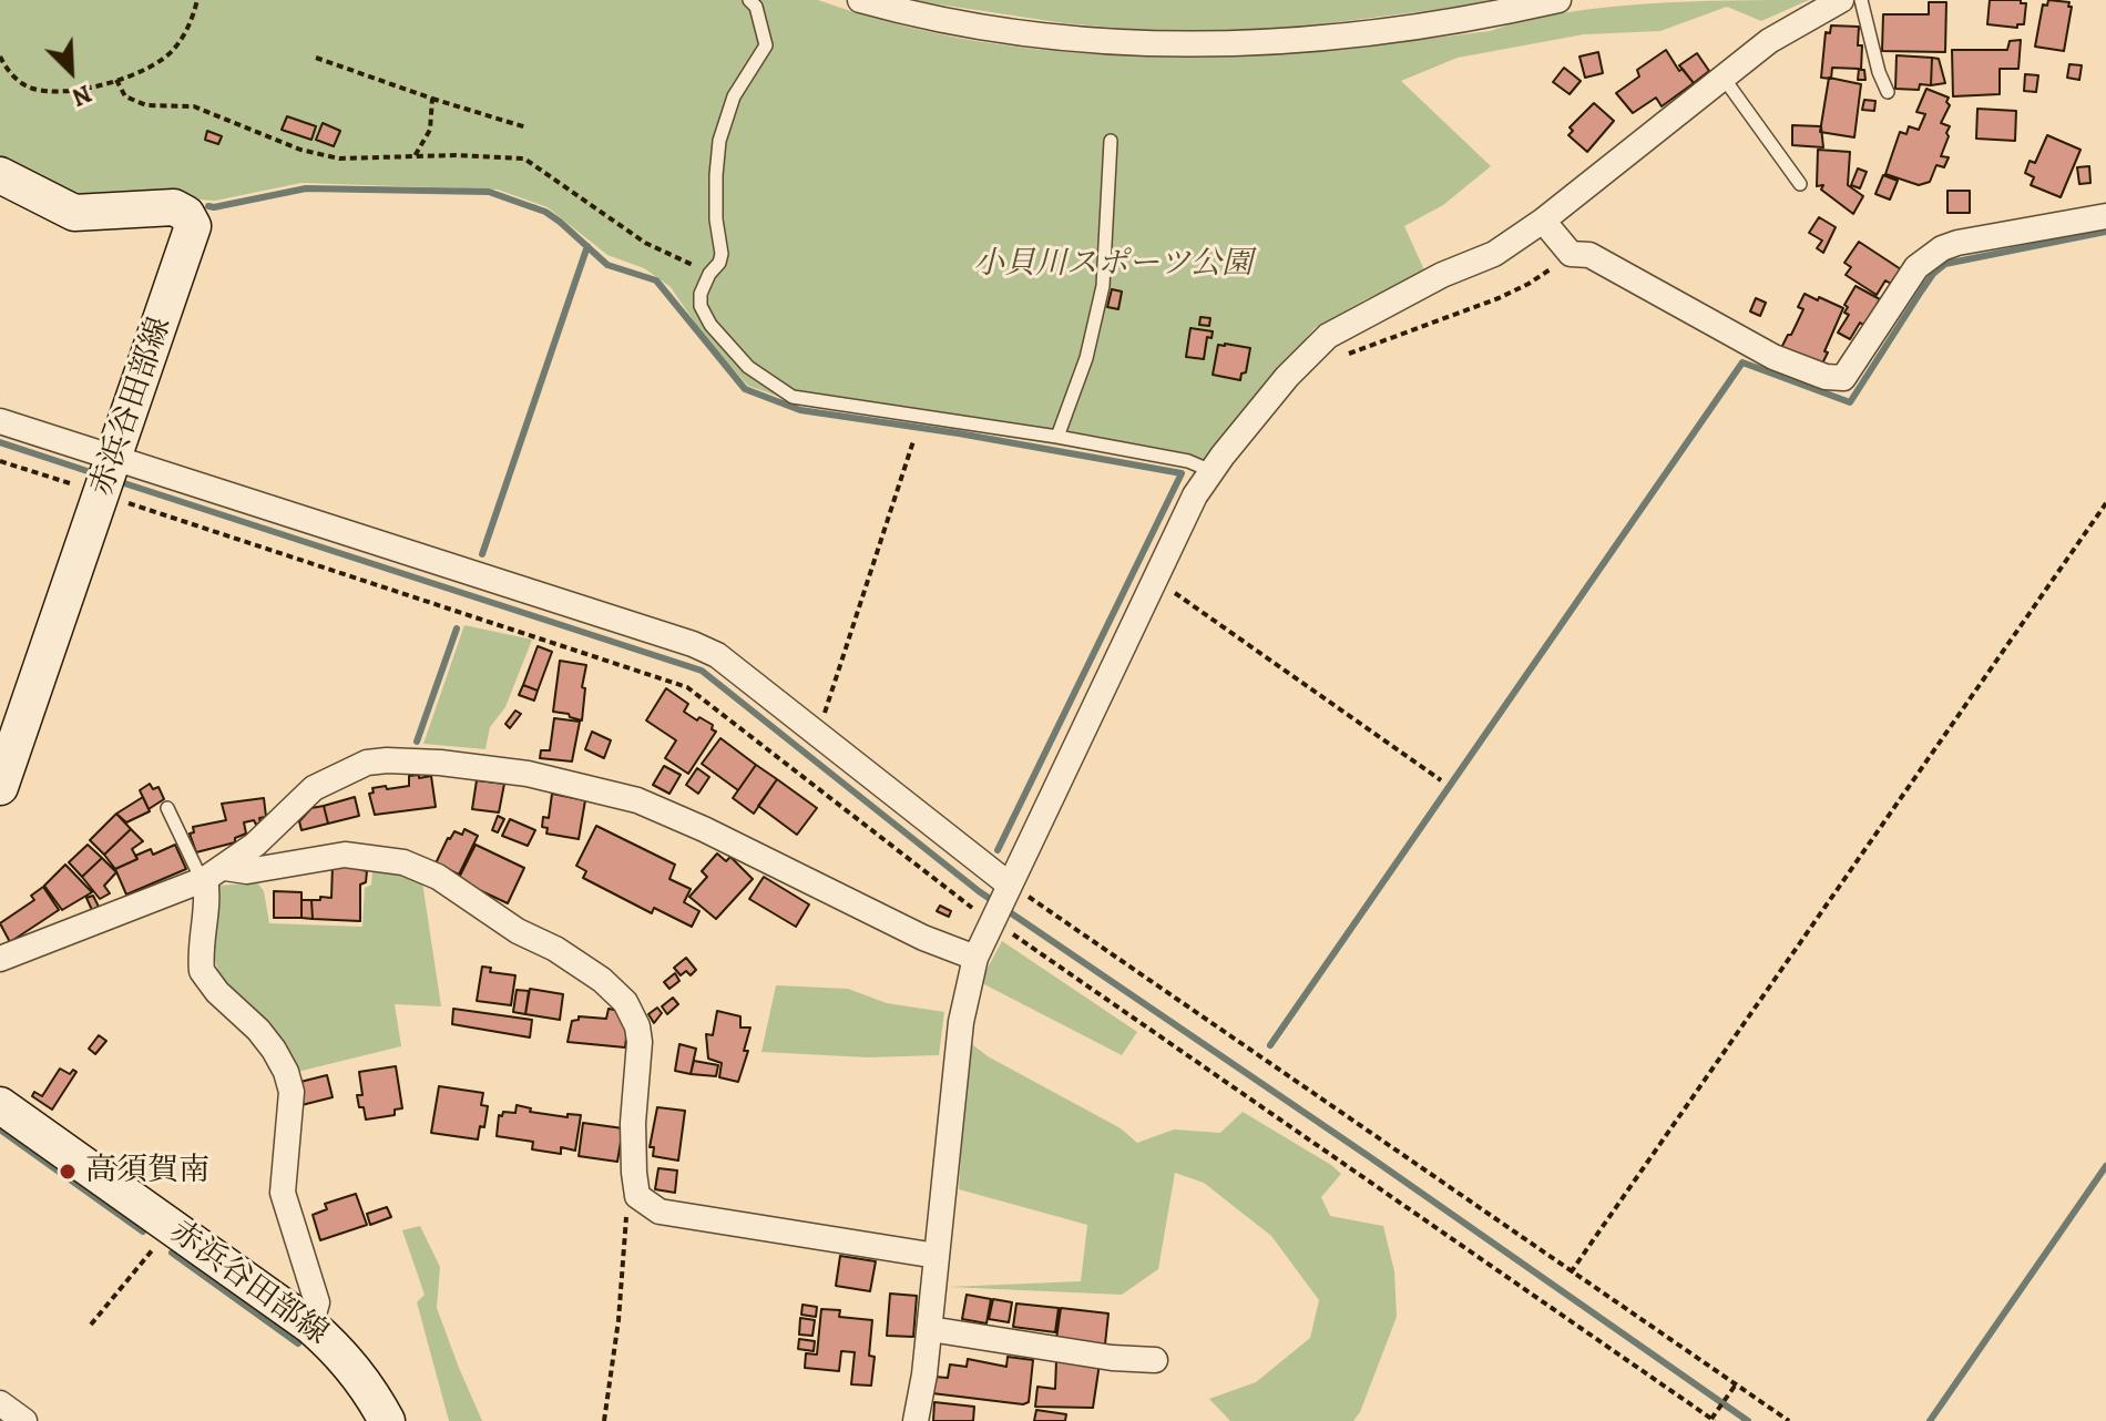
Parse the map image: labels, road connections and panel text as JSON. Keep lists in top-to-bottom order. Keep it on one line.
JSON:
{"streets":{"main road":["赤浜谷田部線"]},"parks":["小貝川スポーツ公園"],"places":["高須賀南"],"north":"bottom right"}
